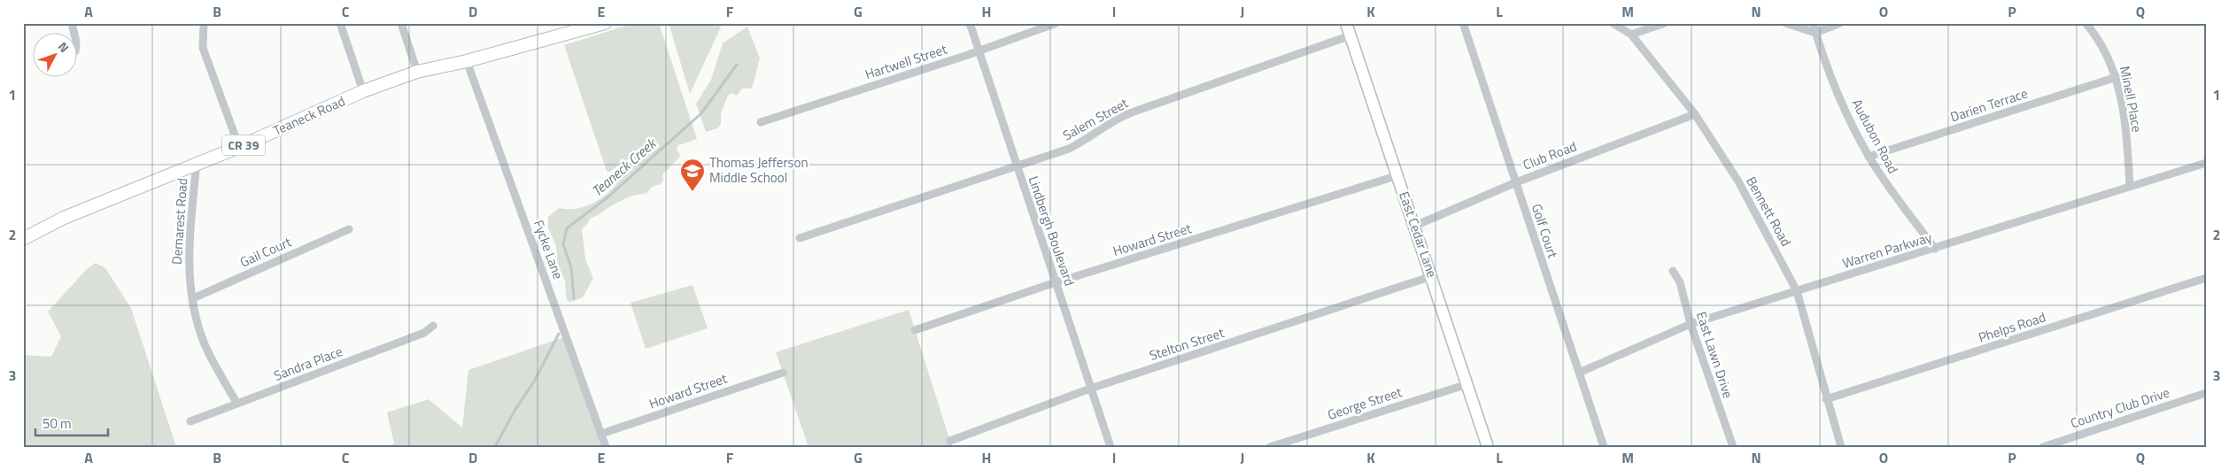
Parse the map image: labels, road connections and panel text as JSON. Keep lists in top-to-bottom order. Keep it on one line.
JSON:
{"streets":{"main road":["Teaneck Road","CR 39"],"street":["Hartwell Street","Minell Place","Darien Terrace","Salem Street","Audubon Road","Club Road","Bennett Road","Demarest Road","Lindbergh Boulevard","Golf Court","East Cedar Lane","Howard Street","Fycke Lane","Warren Parkway","Gail Court","Phelps Road","Stelton Street","East Lawn Drive","Sandra Place","George Street","Country Club Drive"]},"crossings":[["Hartwell Street","Lindbergh Boulevard"],["Minell Place","Darien Terrace"],["Minell Place","Warren Parkway"],["Darien Terrace","Audubon Road"],["Teaneck Road","Demarest Road"],["Teaneck Road","Fycke Lane"],["Salem Street","Lindbergh Boulevard"],["Salem Street","East Cedar Lane"],["Audubon Road","Warren Parkway"],["Club Road","Bennett Road"],["Club Road","Golf Court"],["Club Road","East Cedar Lane"],["Bennett Road","Warren Parkway"],["Bennett Road","Phelps Road"],["Demarest Road","Gail Court"],["Demarest Road","Sandra Place"],["Lindbergh Boulevard","Howard Street"],["Lindbergh Boulevard","Stelton Street"],["Golf Court","Warren Parkway"],["East Cedar Lane","Howard Street"],["East Cedar Lane","Stelton Street"],["East Cedar Lane","George Street"],["Howard Street","Fycke Lane"],["Warren Parkway","East Lawn Drive"]],"water":["Teaneck Creek"],"places":{"school or university":["Thomas Jefferson Middle School"]},"scale_bar":"50 m","north":"top right","grid":{"columns":["A","B","C","D","E","F","G","H","I","J","K","L","M","N","O","P","Q"],"rows":["1","2","3"]}}
